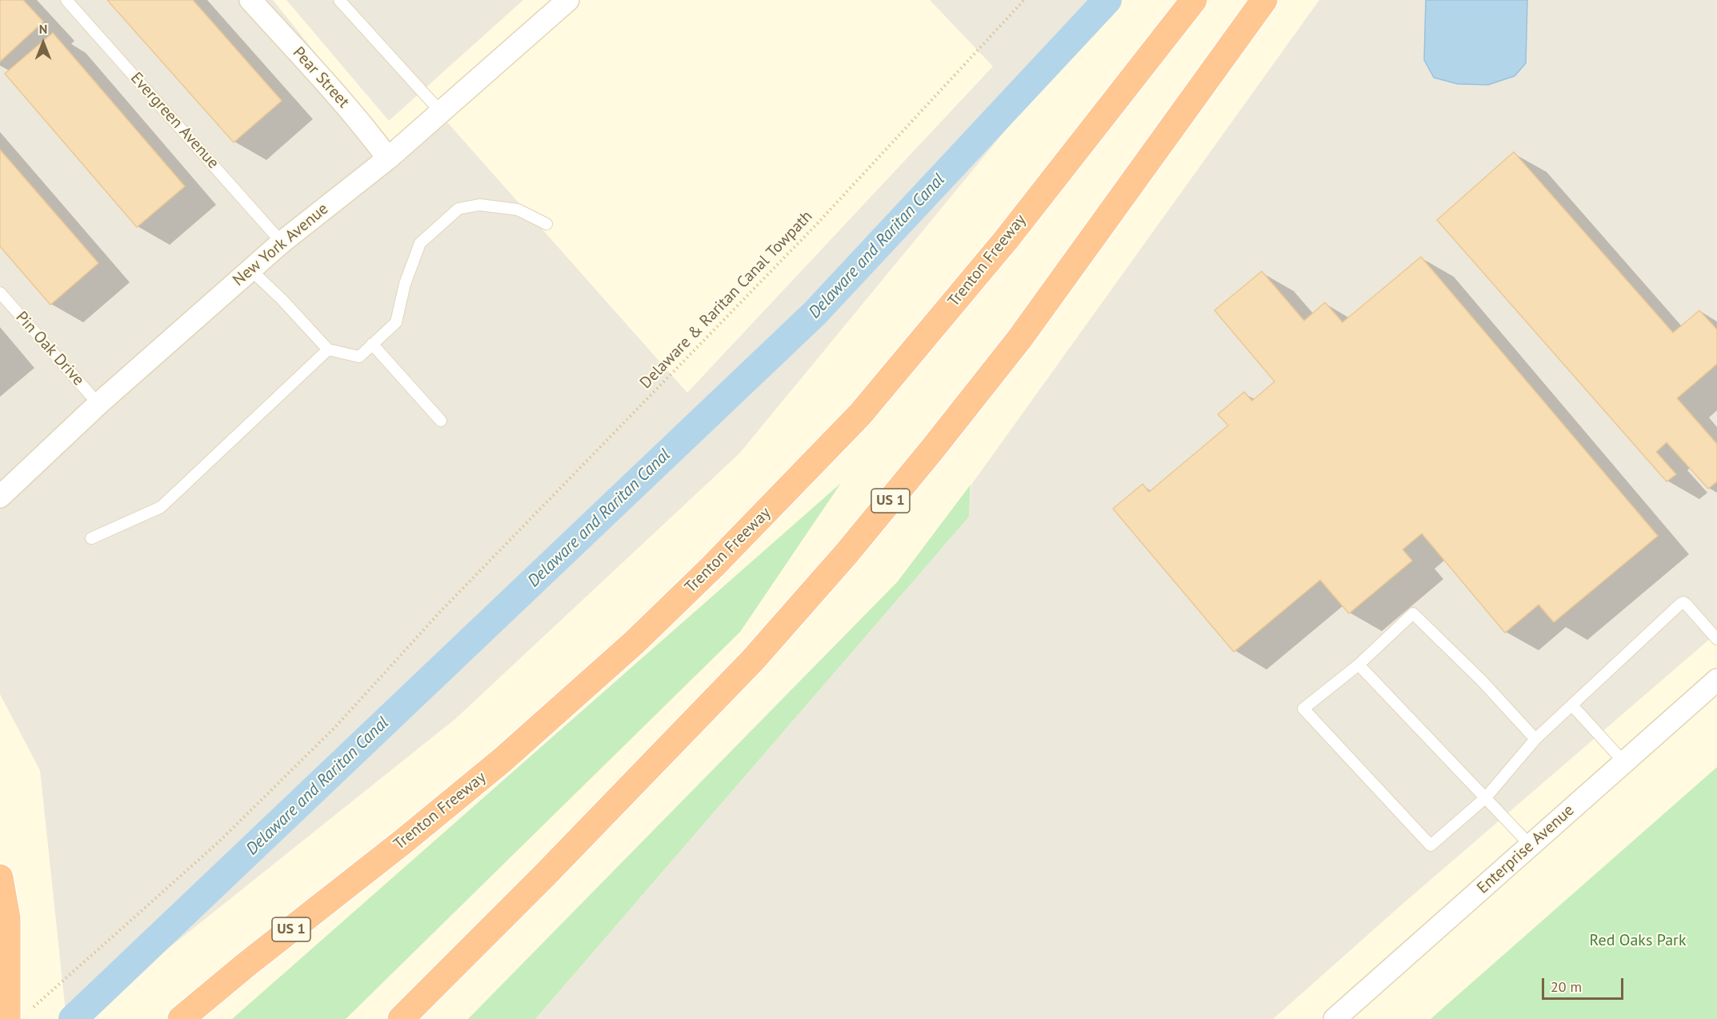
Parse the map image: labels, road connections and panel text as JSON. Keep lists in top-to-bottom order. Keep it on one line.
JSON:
{"streets":{"highway":["Trenton Freeway","US 1"],"street":["Pear Street","New York Avenue","Enterprise Avenue"],"lane":["Evergreen Avenue","Pin Oak Drive"],"path":["Delaware & Raritan Canal Towpath"]},"crossings":[["Pear Street","New York Avenue"],["Evergreen Avenue","New York Avenue"],["New York Avenue","Pin Oak Drive"]],"water":["Delaware and Raritan Canal"],"parks":["Red Oaks Park"],"scale_bar":"20 m","north":"top"}
